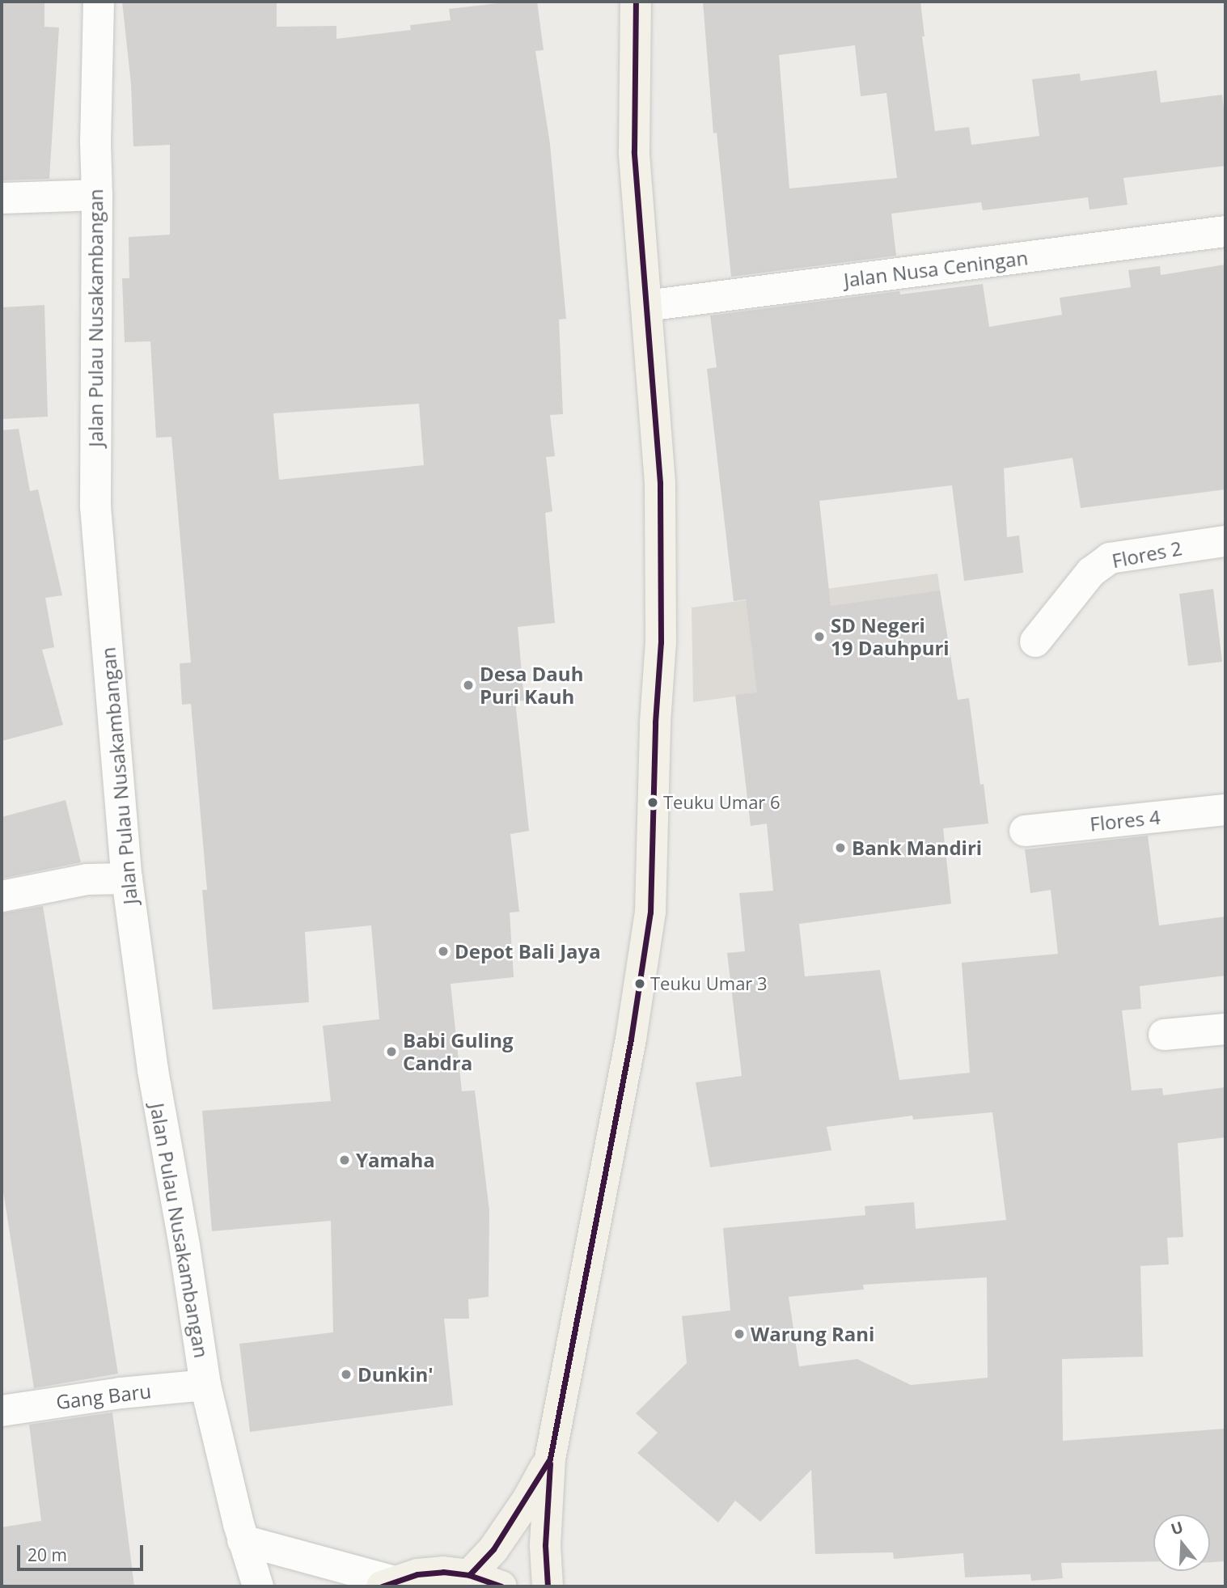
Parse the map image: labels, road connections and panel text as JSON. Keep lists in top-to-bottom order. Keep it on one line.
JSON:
{"streets":{"street":["Jalan Nusa Ceningan","Jalan Pulau Nusakambangan","Flores 2","Flores 4","Gang Baru"]},"crossings":[["Jalan Pulau Nusakambangan","Gang Baru"]],"places":["SD Negeri 19 Dauhpuri","Desa Dauh Puri Kauh","Teuku Umar 6","Bank Mandiri","Depot Bali Jaya","Teuku Umar 3","Babi Guling Candra","Yamaha","Warung Rani","Dunkin'"],"scale_bar":"20 m","north":"top"}
